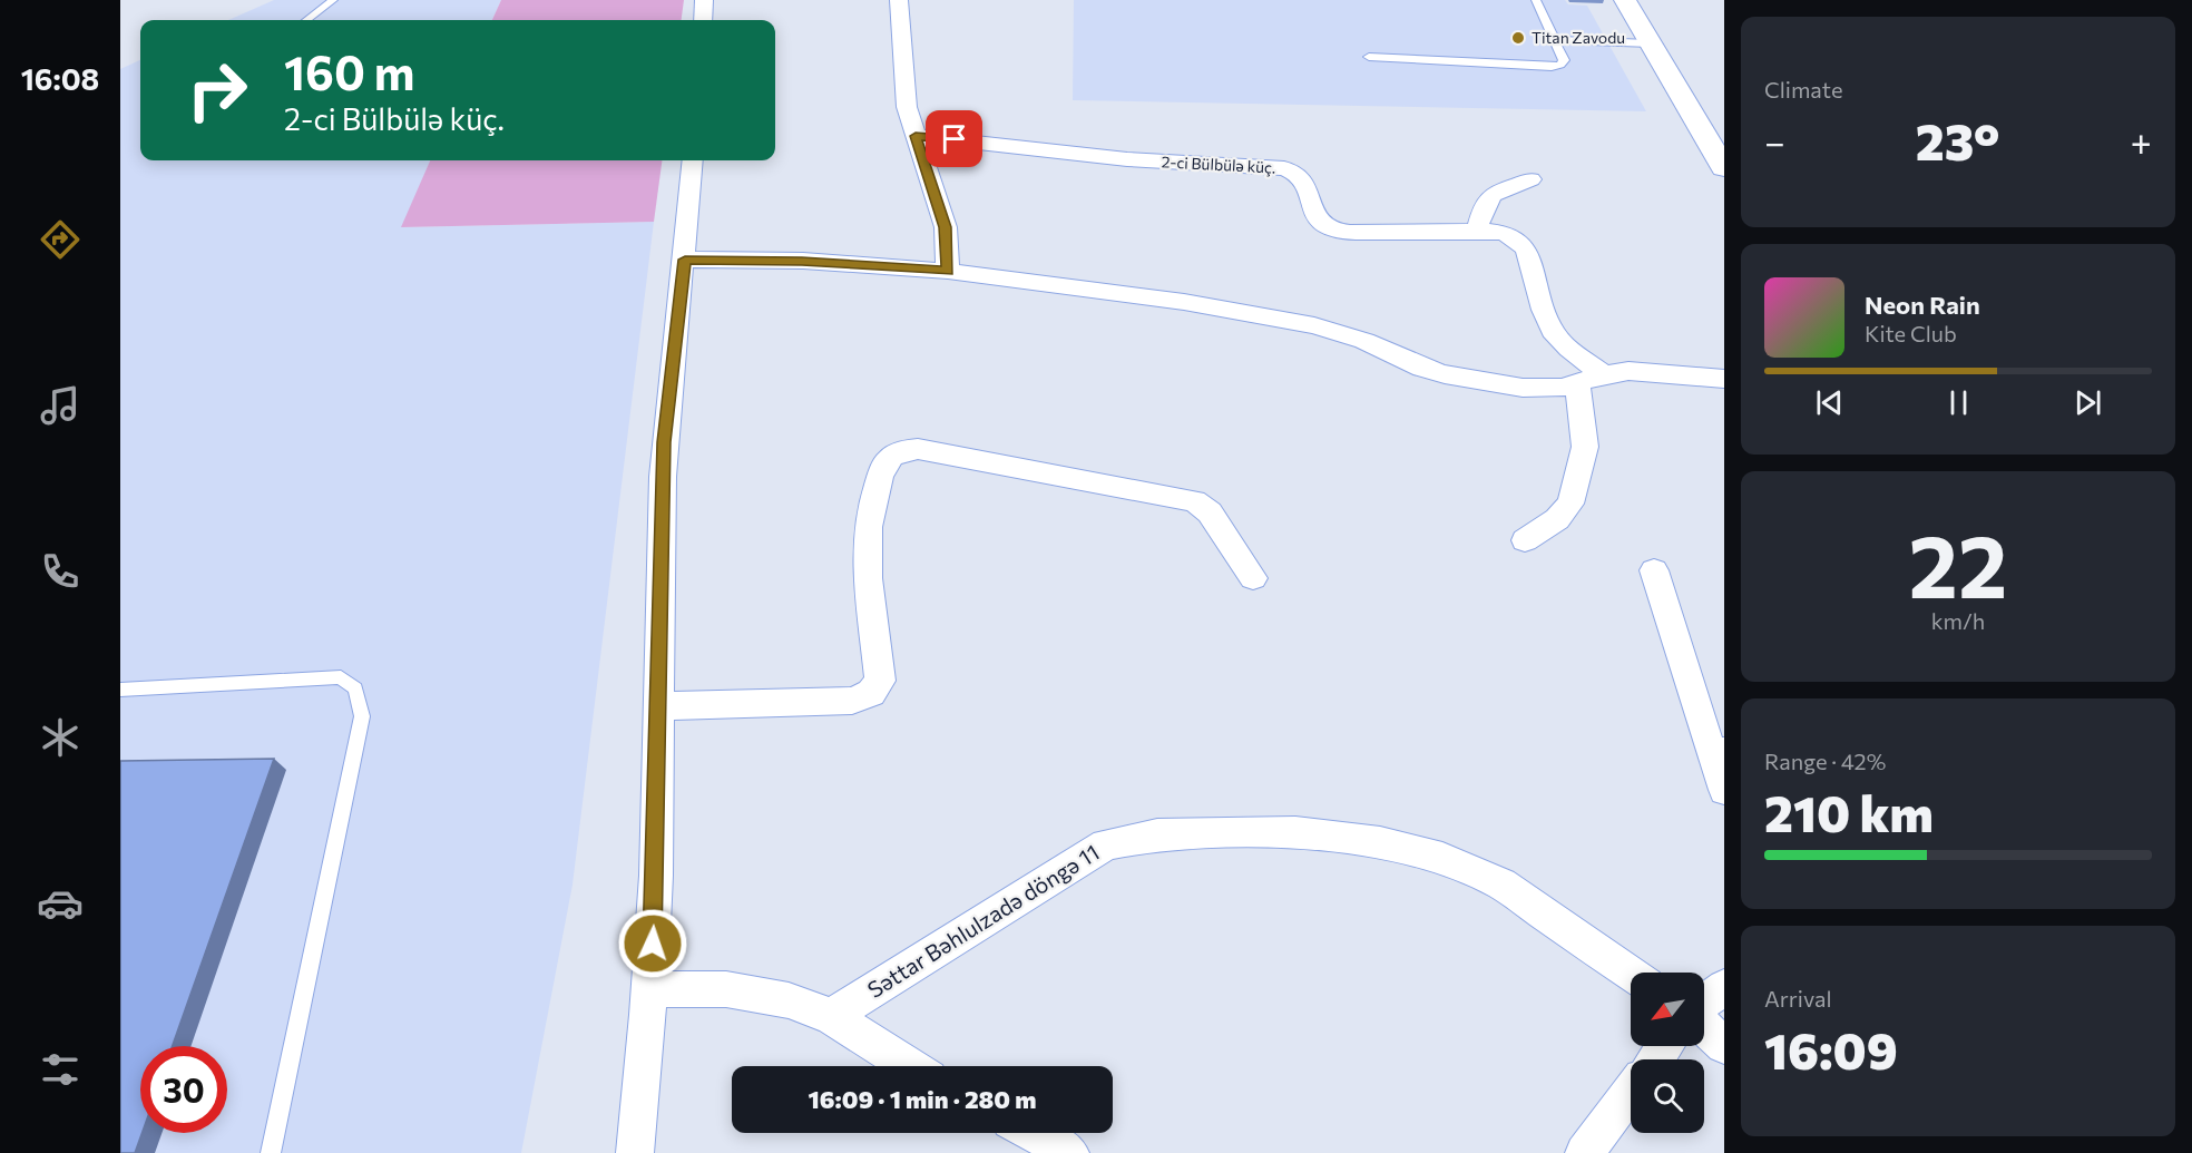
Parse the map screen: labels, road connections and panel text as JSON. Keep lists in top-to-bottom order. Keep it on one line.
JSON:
{"streets":{"street":["2-ci Bülbülə küç.","Səttar Bəhlulzadə döngə 11"]},"places":["Titan Zavodu"],"north":"bottom left","page":{"tabs":"16:08","tile":["Climate",["22","km/h"],["Range · 42%","210 km"],["Arrival","16:09"]],"turn":["160 m","2-ci Bülbülə küç."],"heat":["−","23°","+"],"song":["Neon Rain","Kite Club"],"limit":"30","trip":"16:09 · 1 min · 280 m"}}
